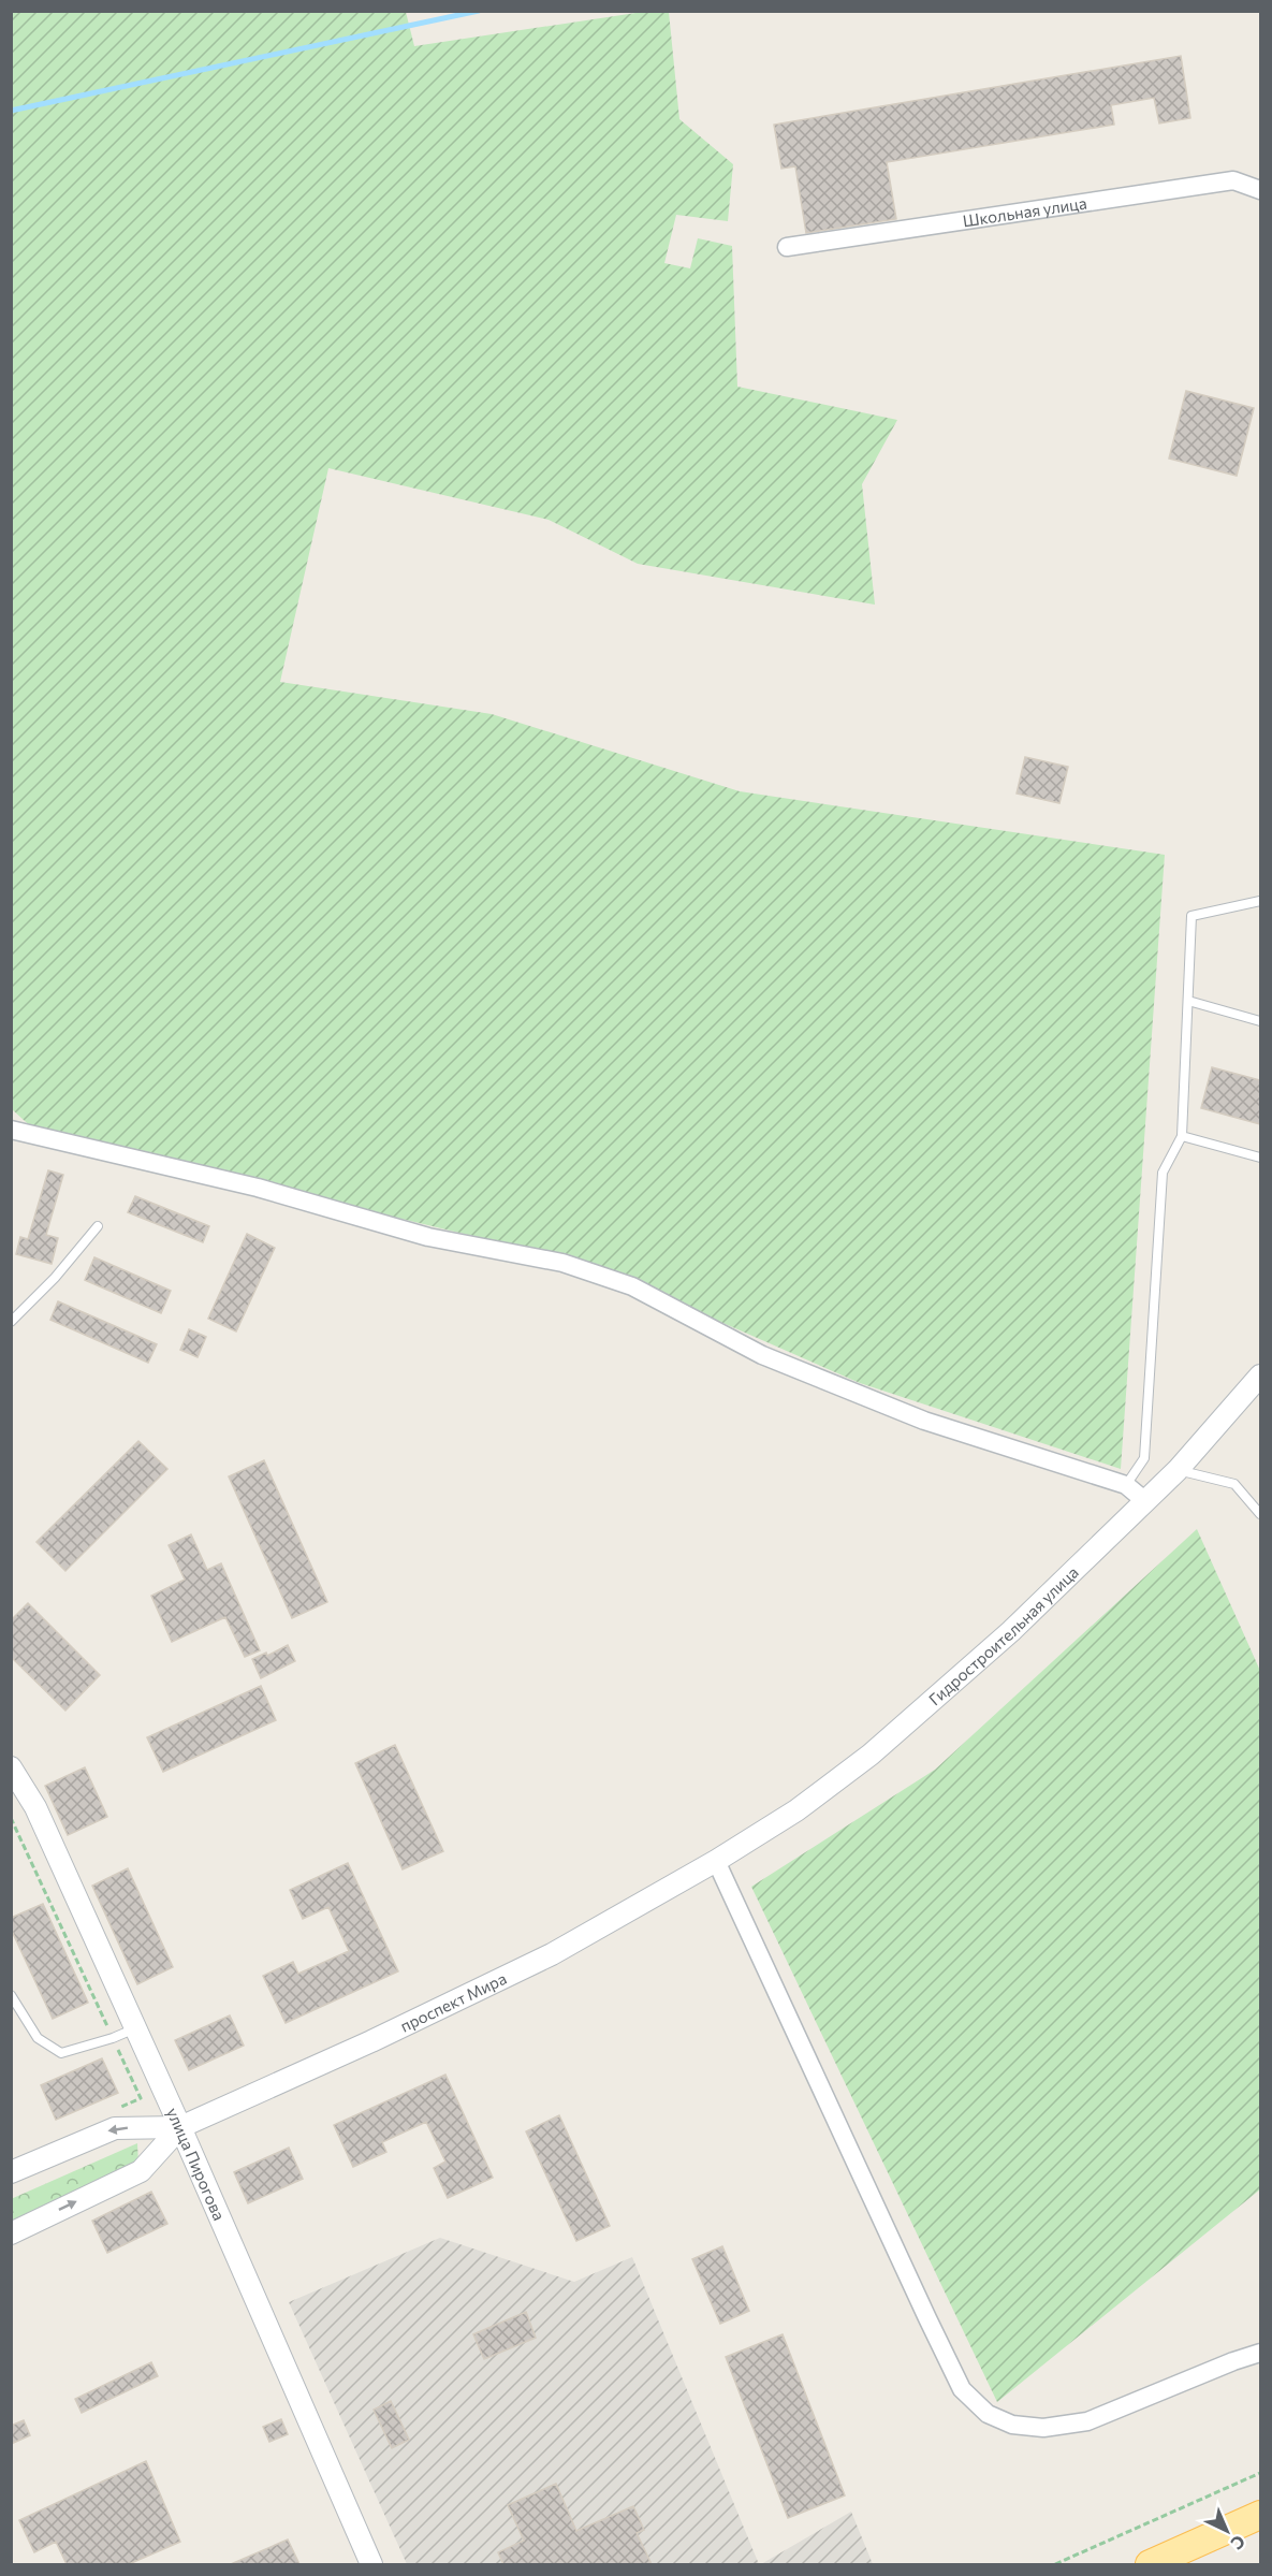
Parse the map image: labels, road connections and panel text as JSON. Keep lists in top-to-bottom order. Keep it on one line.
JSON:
{"streets":{"street":["Школьная улица","Гидростроительная улица","проспект Мира","улица Пирогова"]},"crossings":[["Гидростроительная улица","проспект Мира"],["проспект Мира","улица Пирогова"]],"north":"bottom right"}
